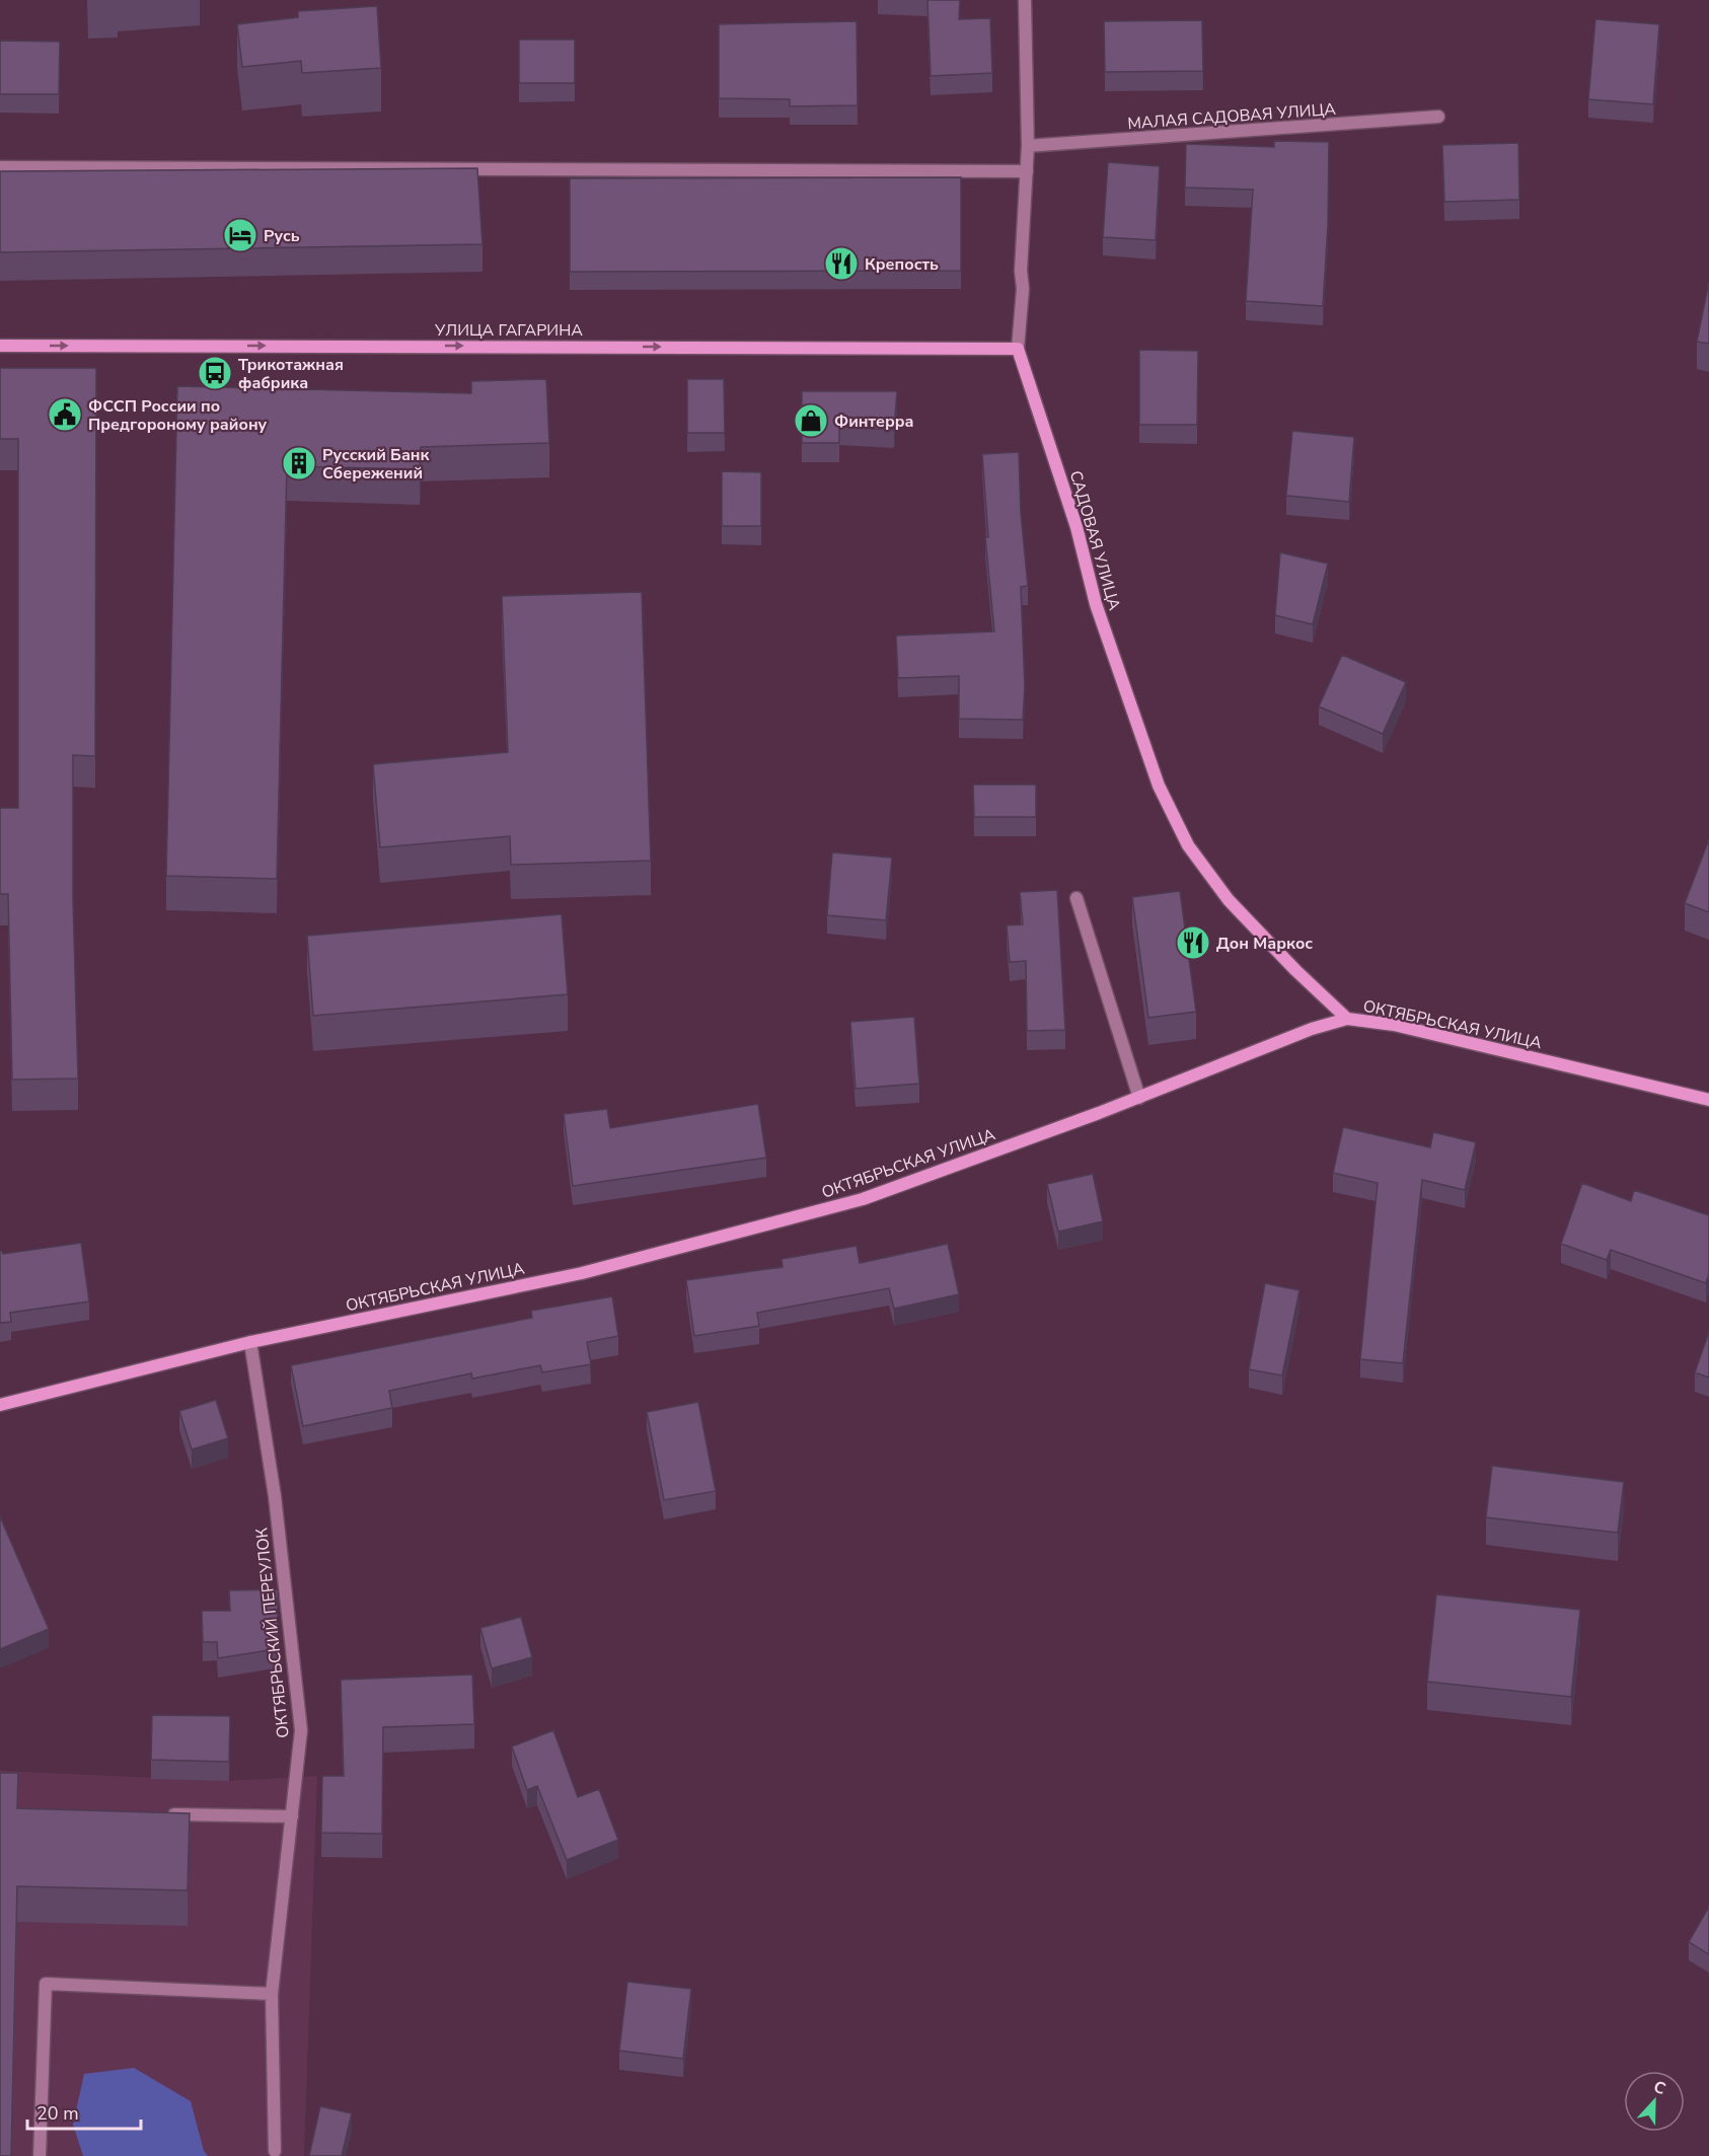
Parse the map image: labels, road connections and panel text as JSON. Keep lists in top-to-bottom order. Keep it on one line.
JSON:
{"streets":{"street":["МАЛАЯ САДОВАЯ УЛИЦА","УЛИЦА ГАГАРИНА","САДОВАЯ УЛИЦА","ОКТЯБРЬСКАЯ УЛИЦА","ОКТЯБРЬСКИЙ ПЕРЕУЛОК"]},"crossings":[["МАЛАЯ САДОВАЯ УЛИЦА","САДОВАЯ УЛИЦА"],["УЛИЦА ГАГАРИНА","САДОВАЯ УЛИЦА"],["САДОВАЯ УЛИЦА","ОКТЯБРЬСКАЯ УЛИЦА"],["ОКТЯБРЬСКАЯ УЛИЦА","ОКТЯБРЬСКИЙ ПЕРЕУЛОК"]],"one_way":["УЛИЦА ГАГАРИНА"],"places":{"hotel":["Русь"],"restaurant":["Крепость","Дон Маркос"],"bus stop":["Трикотажная фабрика"],"public building":["ФССП России по Предгороному району"],"shop":["Финтерра"],"building":["Русский Банк Сбережений"]},"scale_bar":"20 m","north":"top"}
